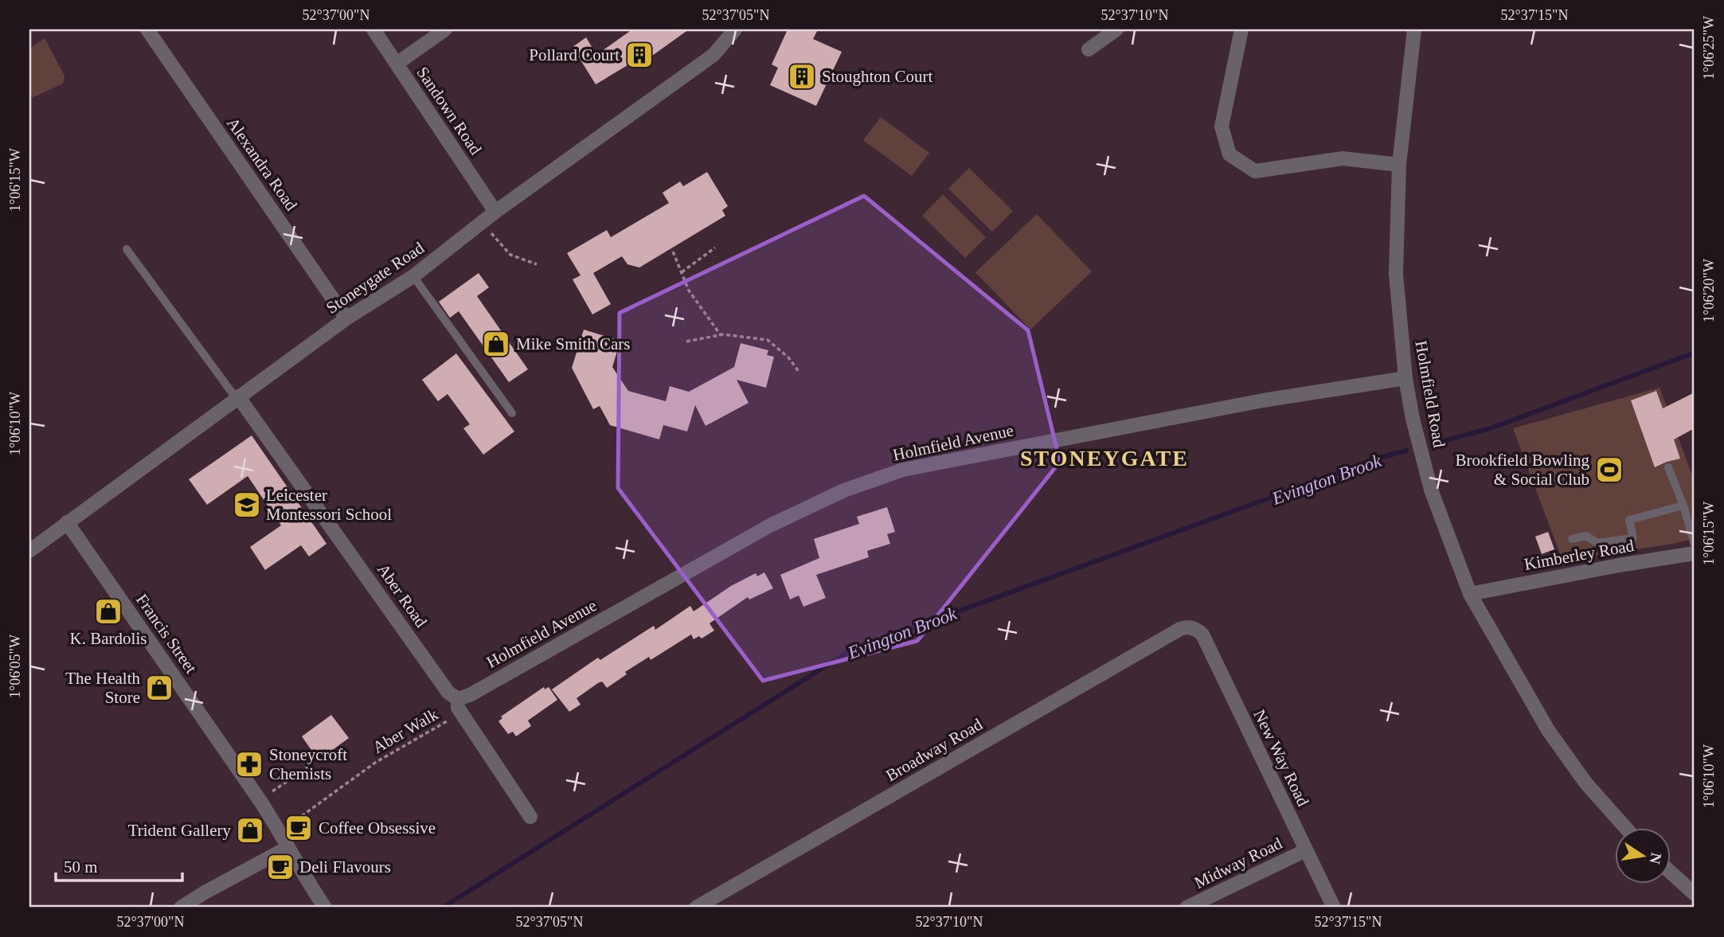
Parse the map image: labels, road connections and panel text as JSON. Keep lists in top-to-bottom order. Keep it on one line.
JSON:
{"streets":{"street":["Sandown Road","Alexandra Road","Stoneygate Road","Holmfield Road","Holmfield Avenue","Kimberley Road","Aber Road","Francis Street","Broadway Road","New Way Road","Midway Road"],"path":["Aber Walk"]},"crossings":[["Sandown Road","Stoneygate Road"],["Alexandra Road","Stoneygate Road"],["Stoneygate Road","Aber Road"],["Stoneygate Road","Francis Street"],["Holmfield Road","Holmfield Avenue"],["Holmfield Road","Kimberley Road"],["Holmfield Avenue","Aber Road"],["Aber Road","Aber Walk"],["Francis Street","Aber Walk"],["Broadway Road","New Way Road"],["New Way Road","Midway Road"]],"districts":["STONEYGATE"],"water":["Evington Brook"],"places":{"building":["Pollard Court","Stoughton Court"],"shop":["Mike Smith Cars","K. Bardolis","The Health Store","Trident Gallery"],"sports":["Brookfield Bowling & Social Club"],"school or university":["Leicester Montessori School"],"pharmacy":["Stoneycroft Chemists"],"cafe":["Coffee Obsessive","Deli Flavours"]},"scale_bar":"50 m","north":"right","coordinates":["52°37'00\"N","52°37'05\"N","52°37'10\"N","52°37'15\"N","1°06'25\"W","1°06'15\"W","1°06'20\"W","1°06'10\"W","1°06'05\"W"]}
